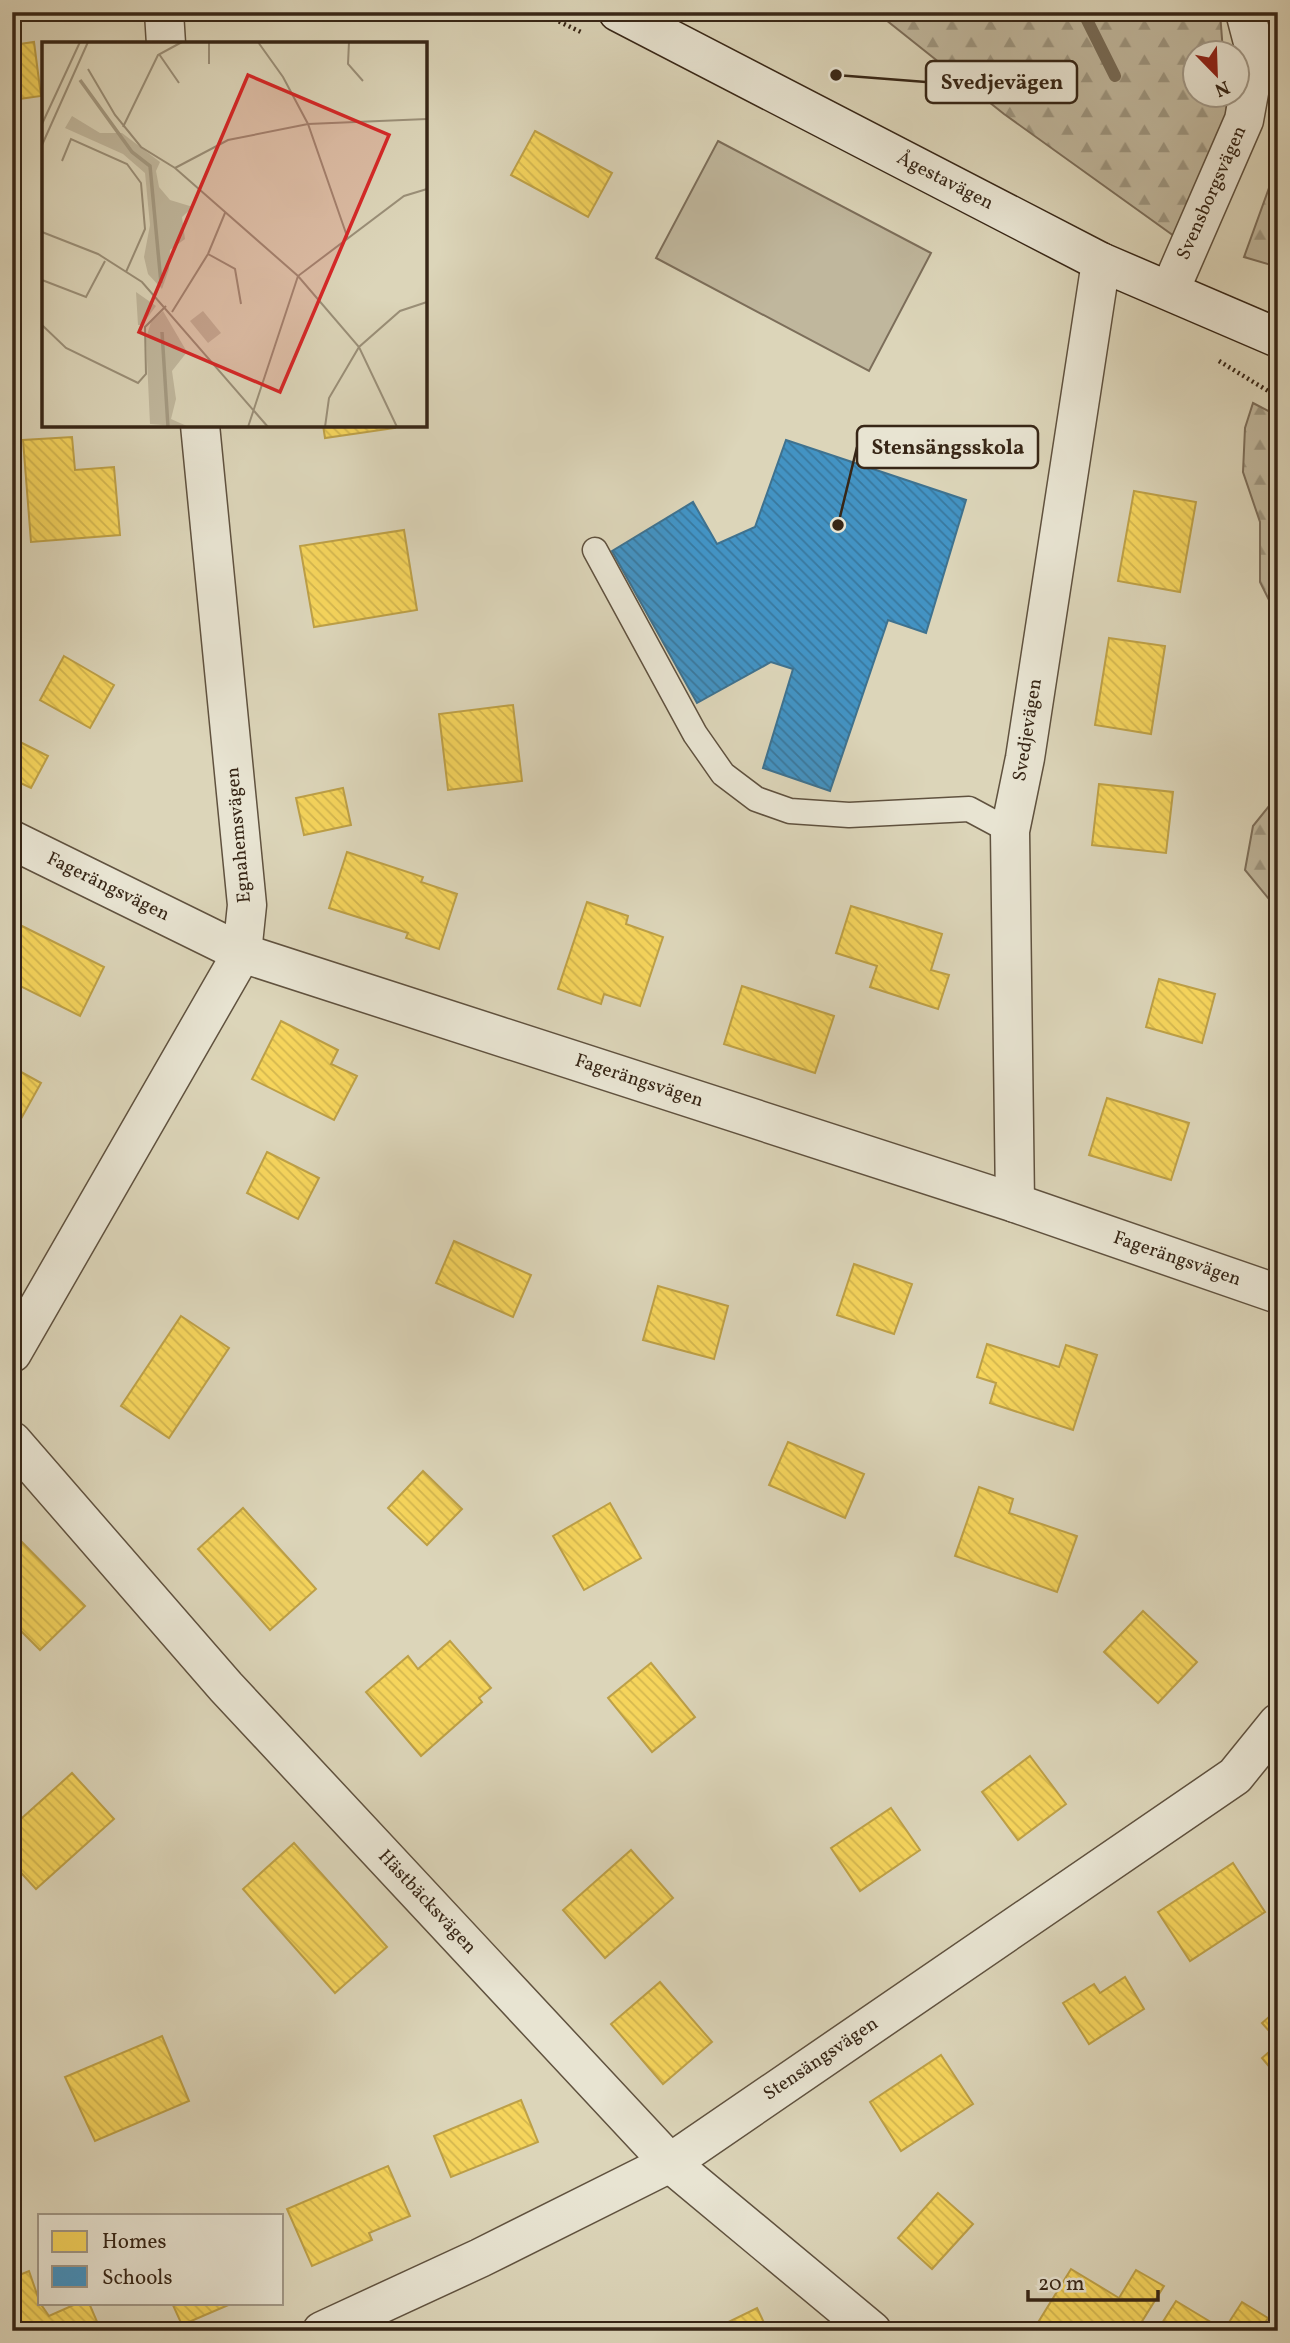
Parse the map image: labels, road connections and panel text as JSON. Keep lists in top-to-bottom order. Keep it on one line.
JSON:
{"streets":{"street":["Ågestavägen","Svensborgsvägen","Svedjevägen","Egnahemsvägen","Fagerängsvägen","Hästbäcksvägen","Stensängsvägen"]},"crossings":[["Ågestavägen","Svensborgsvägen"],["Ågestavägen","Svedjevägen"],["Svedjevägen","Fagerängsvägen"],["Egnahemsvägen","Fagerängsvägen"],["Hästbäcksvägen","Stensängsvägen"]],"places":["Svedjevägen","Stensängsskola"],"legend":["Homes","Schools"],"scale_bar":"20 m","north":"bottom right"}
